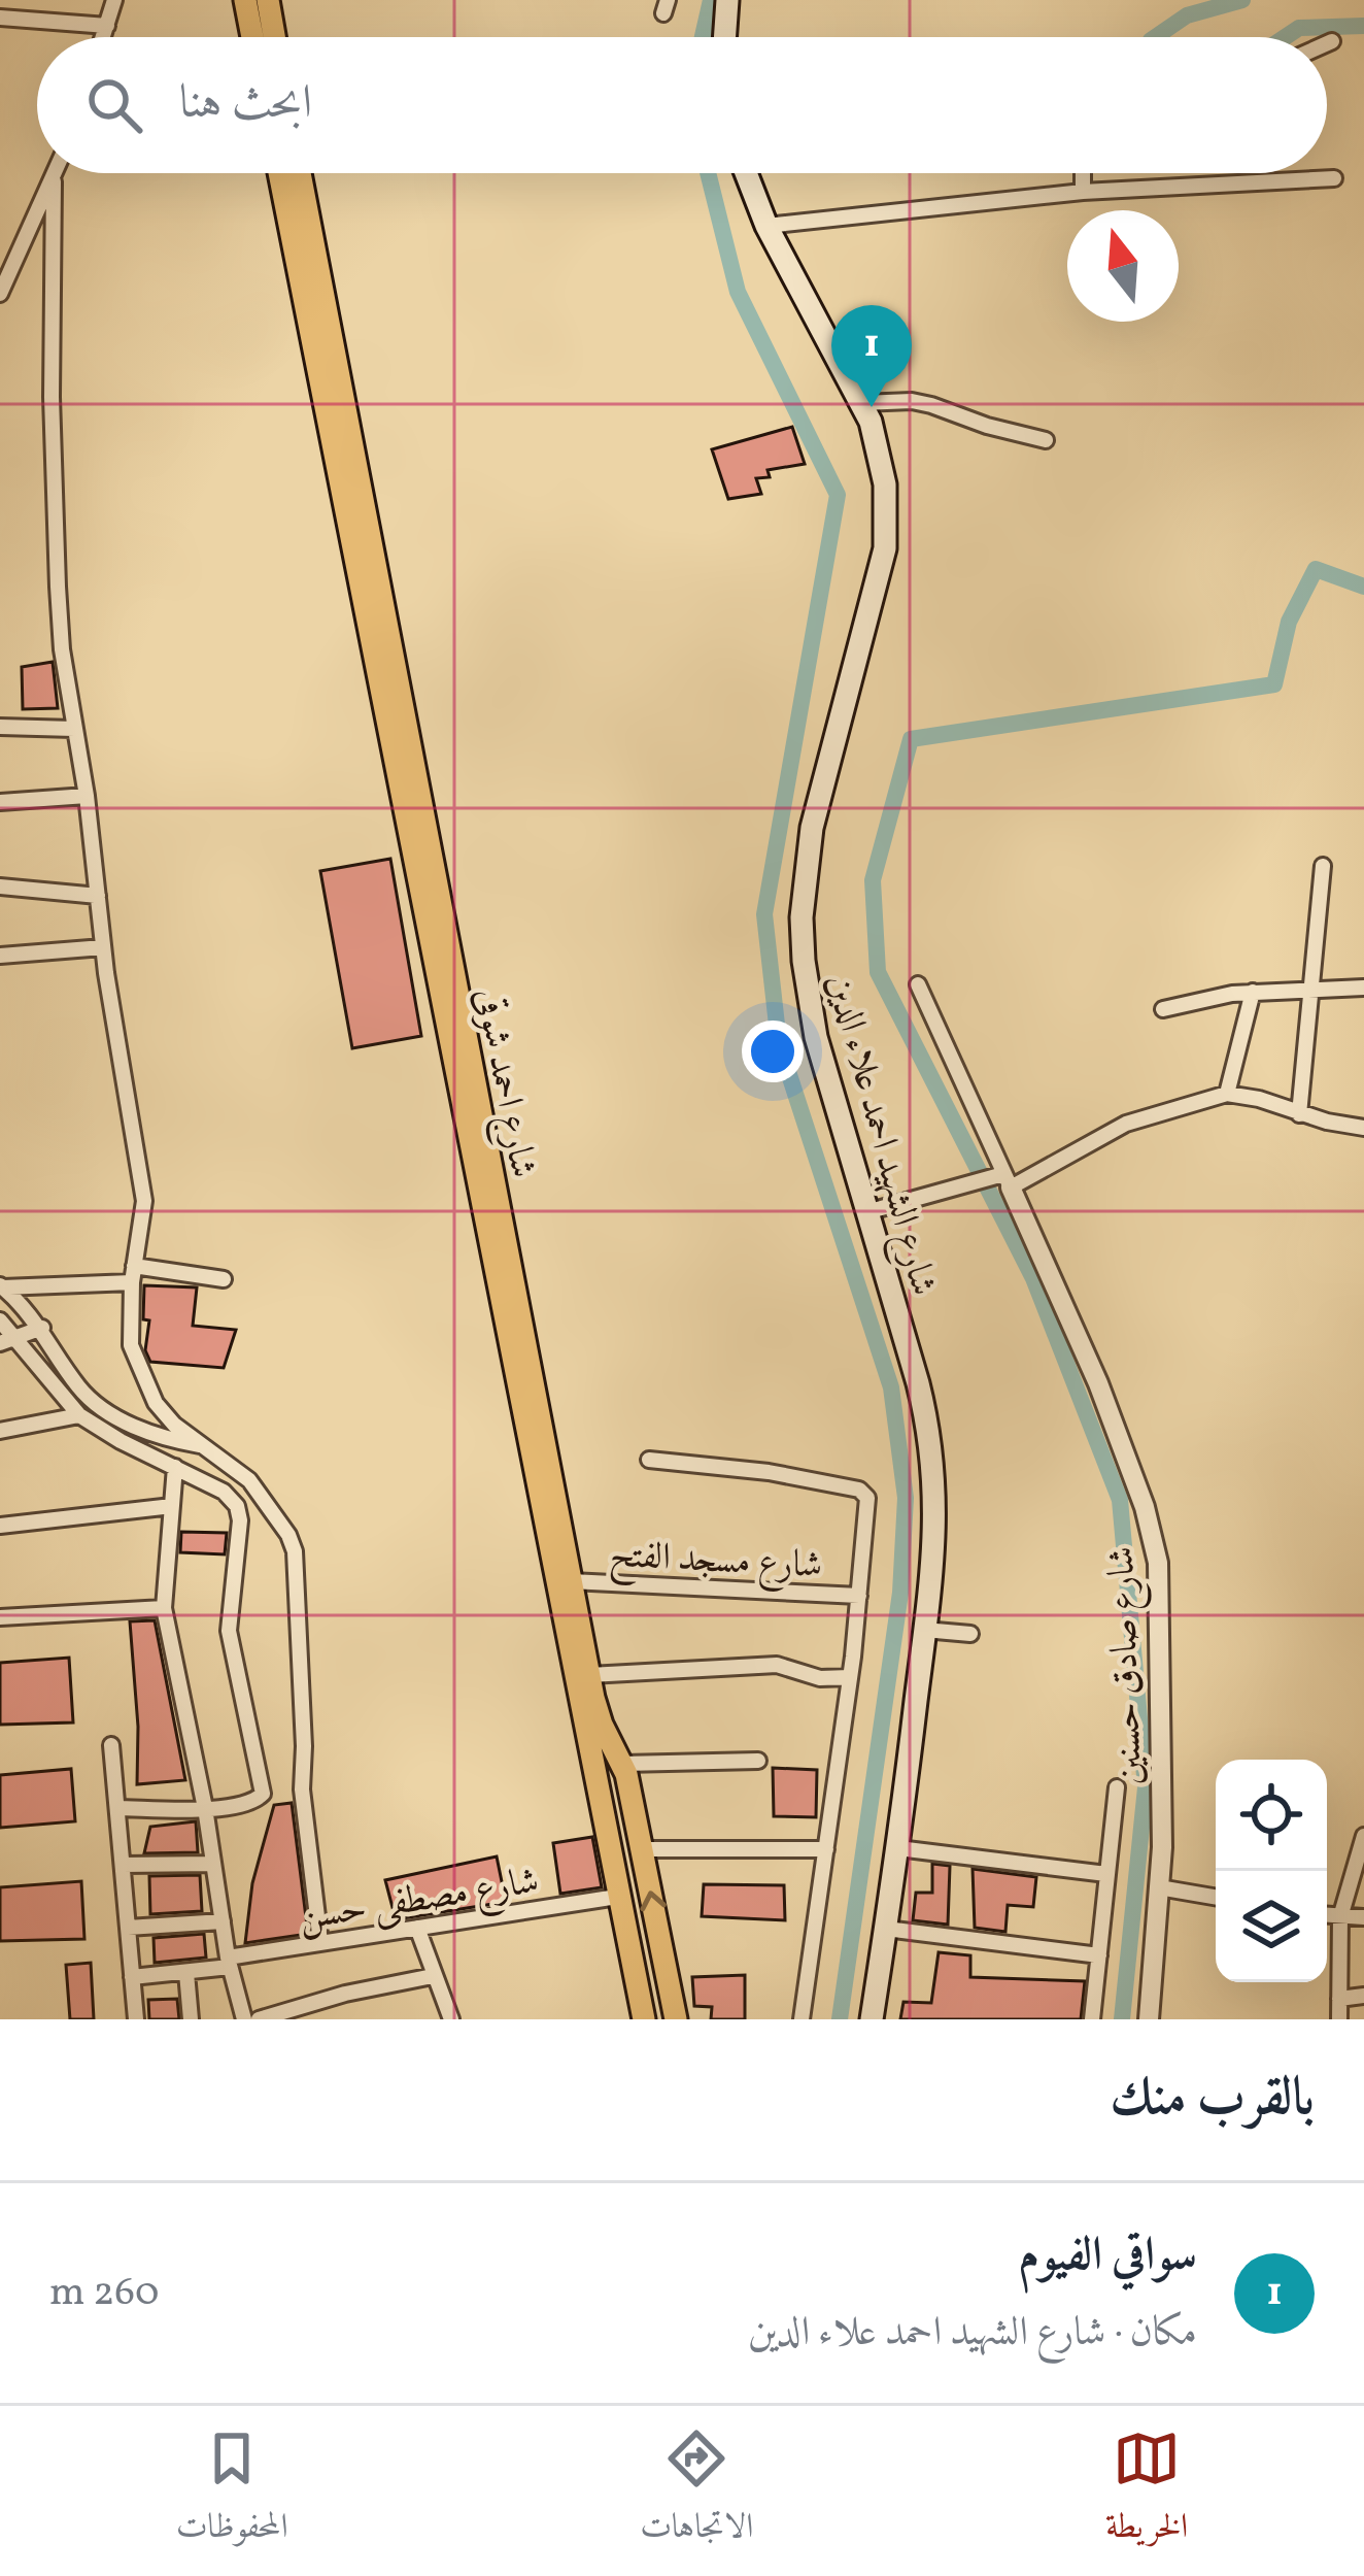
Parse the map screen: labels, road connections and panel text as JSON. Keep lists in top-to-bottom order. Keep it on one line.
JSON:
{"streets":{"main road":["شارع احمد شوقى","شارع الشهيد احمد علاء الدين"],"street":["شارع مسجد الفتح","شارع صادق حسنين","شارع مصطفى حسن"]},"crossings":[["شارع احمد شوقى","شارع مسجد الفتح"],["شارع احمد شوقى","شارع مصطفى حسن"]],"north":"top","page":{"search":"ابحث هنا","pins":"1","heading":"بالقرب منك","list":[{"mark":"1","name":"سواقي الفيوم","note":"مكان · شارع الشهيد احمد علاء الدين","value":"260 m"}],"nav":["الخريطة","الاتجاهات","المحفوظات"]}}
